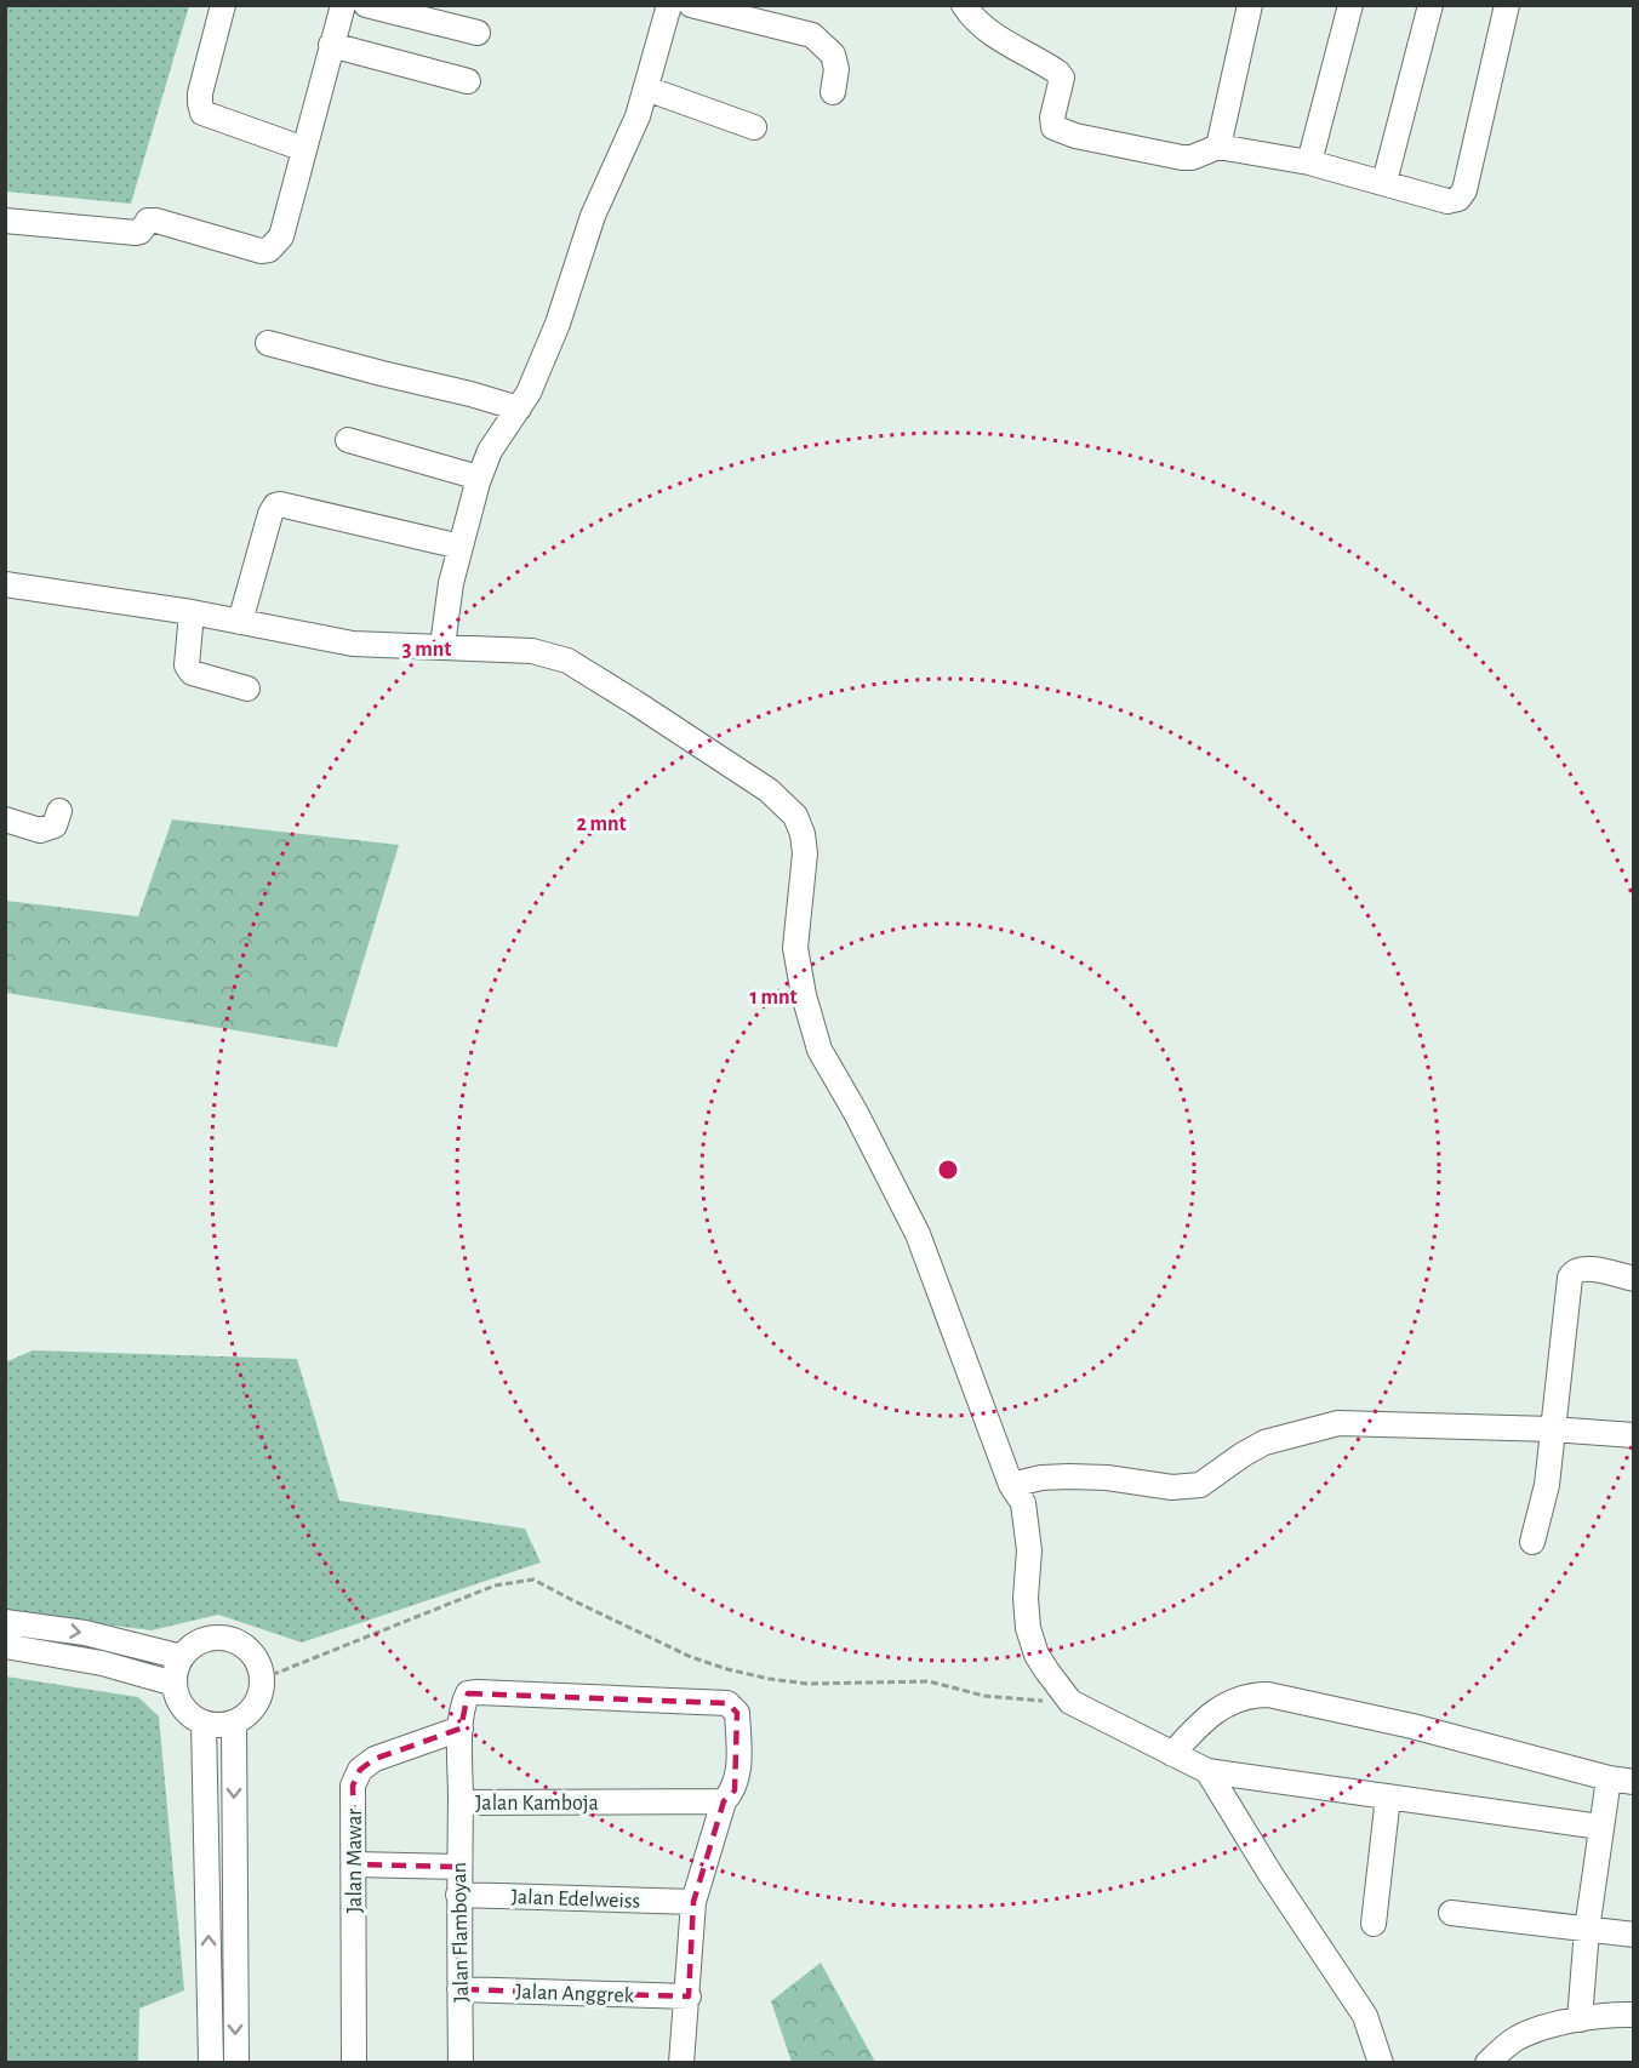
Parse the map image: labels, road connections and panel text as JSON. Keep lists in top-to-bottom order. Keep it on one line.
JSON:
{"streets":{"street":["Jalan Kamboja","Jalan Mawar","Jalan Edelweiss","Jalan Flamboyan","Jalan Anggrek"]},"crossings":[["Jalan Kamboja","Jalan Mawar"],["Jalan Kamboja","Jalan Flamboyan"],["Jalan Edelweiss","Jalan Flamboyan"],["Jalan Flamboyan","Jalan Anggrek"]],"rings":["3 mnt","2 mnt","1 mnt"]}
